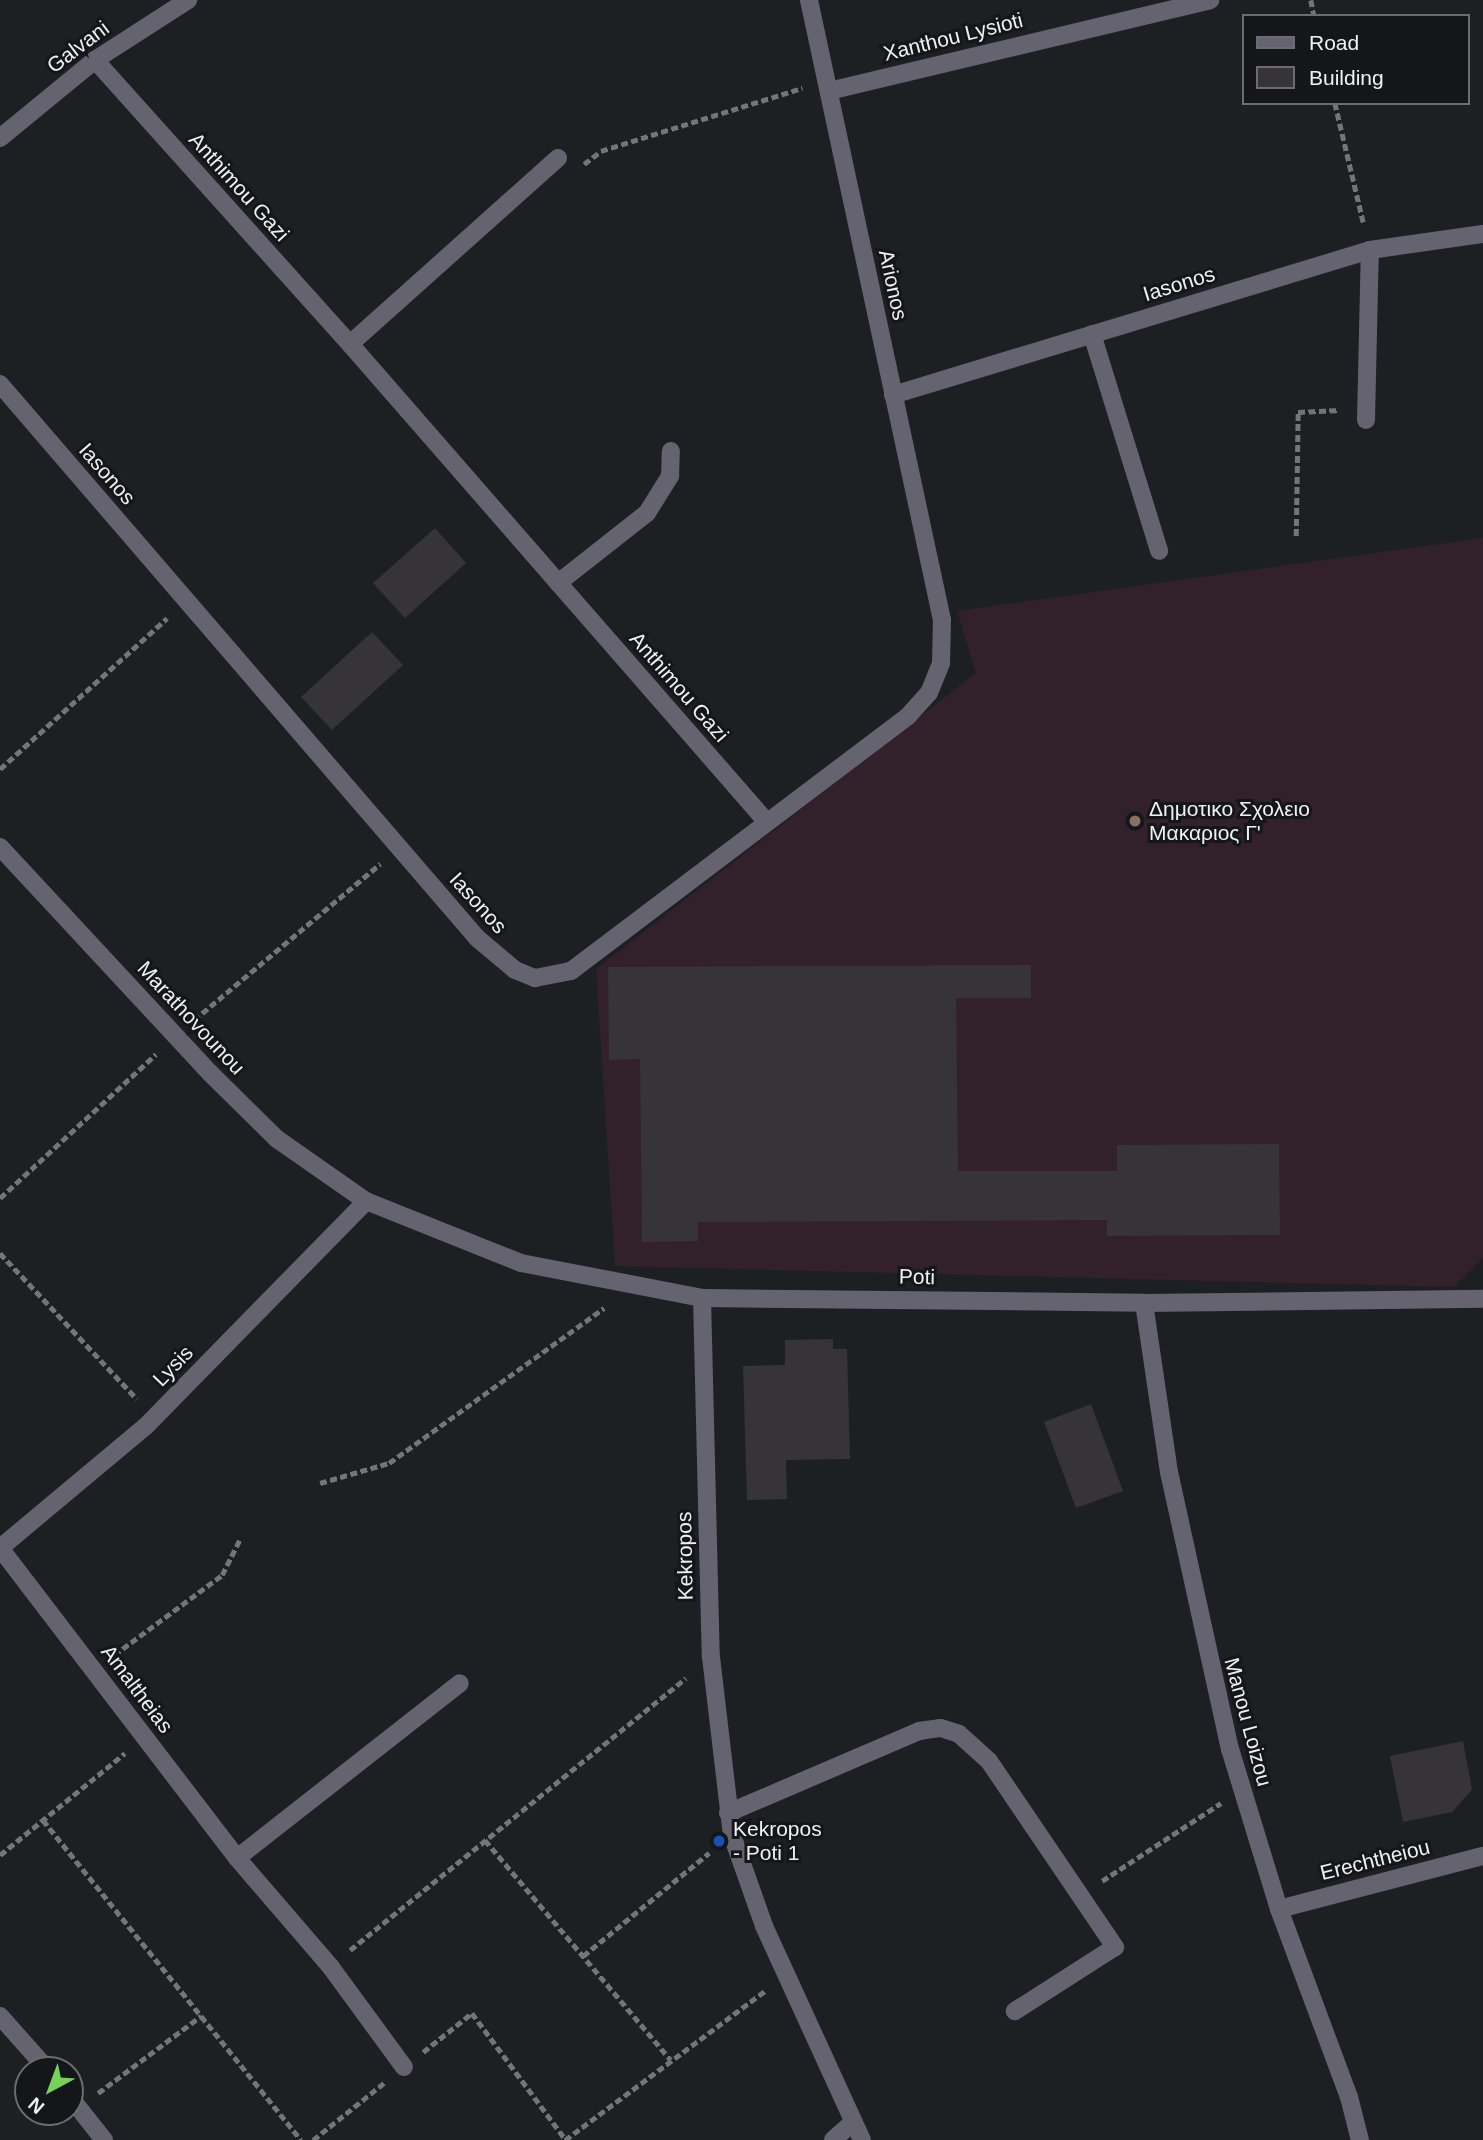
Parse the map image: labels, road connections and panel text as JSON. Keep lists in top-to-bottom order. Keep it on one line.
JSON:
{"streets":{"street":["Xanthou Lysioti","Galvani","Anthimou Gazi","Iasonos","Arionos","Marathovounou","Poti","Lysis","Kekropos","Amaltheias","Manou Loizou","Erechtheiou"]},"crossings":[["Xanthou Lysioti","Arionos"],["Galvani","Anthimou Gazi"],["Anthimou Gazi","Iasonos"],["Iasonos","Arionos"],["Marathovounou","Poti"],["Marathovounou","Lysis"],["Poti","Lysis"],["Poti","Kekropos"],["Poti","Manou Loizou"],["Lysis","Amaltheias"],["Manou Loizou","Erechtheiou"]],"places":["Δημοτικο Σχολειο Μακαριος Γ'","Kekropos - Poti 1"],"legend":["Road","Building"],"north":"bottom left"}
